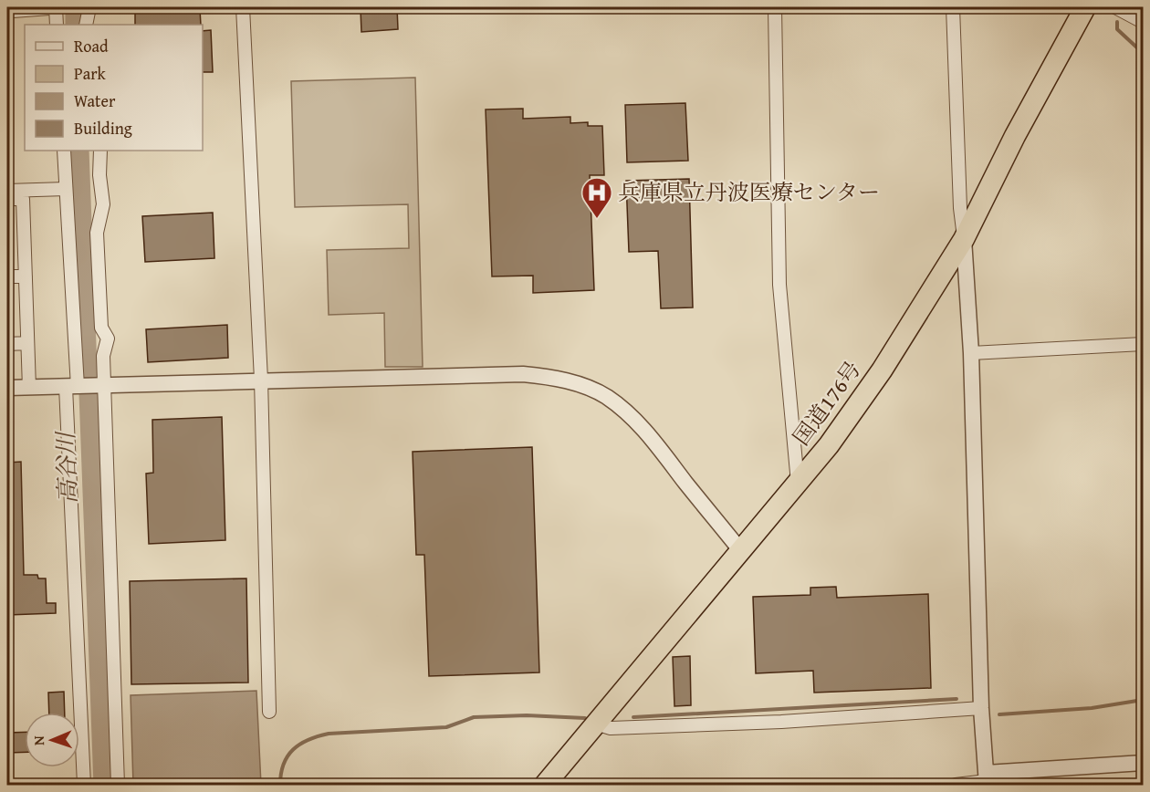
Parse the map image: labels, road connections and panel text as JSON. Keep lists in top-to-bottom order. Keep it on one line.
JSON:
{"streets":{"highway":["国道176号"]},"water":["高谷川"],"places":{"hospital":["兵庫県立丹波医療センター"]},"legend":["Road","Park","Water","Building"],"north":"left"}
